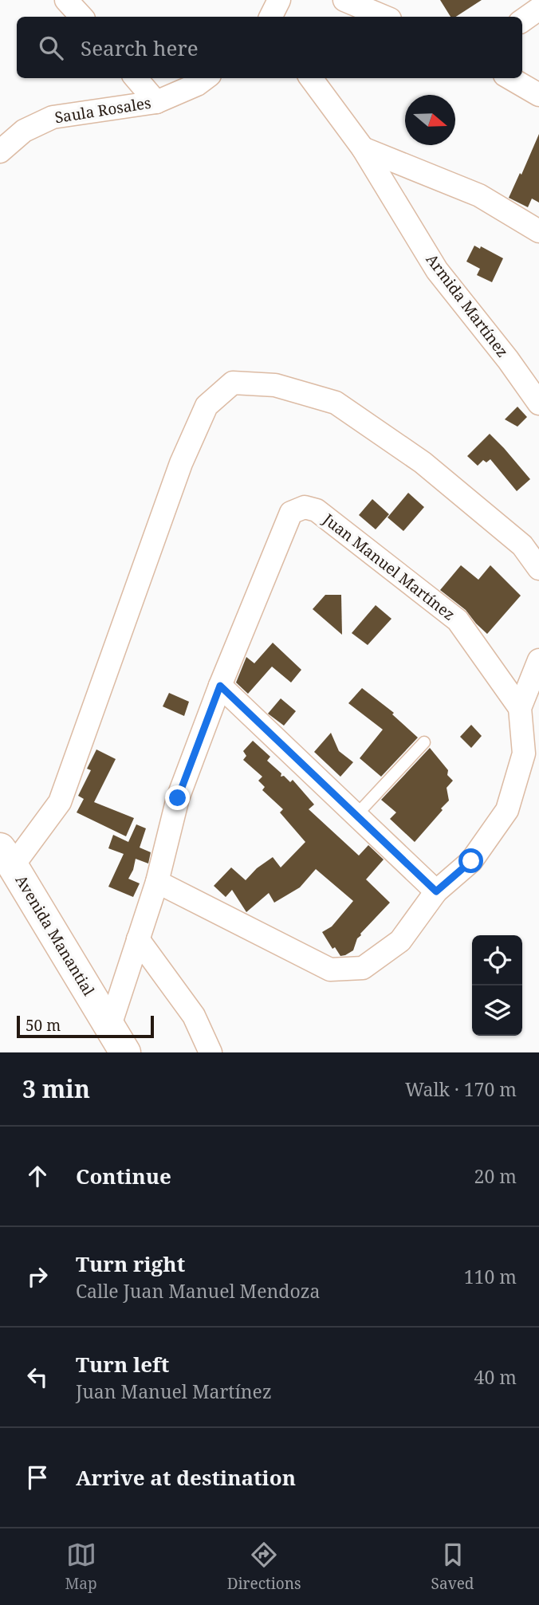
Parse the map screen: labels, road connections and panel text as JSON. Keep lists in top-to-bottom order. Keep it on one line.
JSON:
{"streets":{"main road":["Avenida Manantial"],"street":["Saula Rosales","Armida Martínez","Juan Manuel Martínez"]},"crossings":[["Juan Manuel Martínez","Avenida Manantial"]],"scale_bar":"50 m","north":"right","page":{"search":"Search here","scale":"50 m","heading":["3 min","Walk · 170 m"],"list":[["Continue","20 m"],["Turn right","Calle Juan Manuel Mendoza","110 m"],["Turn left","Juan Manuel Martínez","40 m"],"Arrive at destination"],"nav":["Map","Directions","Saved"]}}
